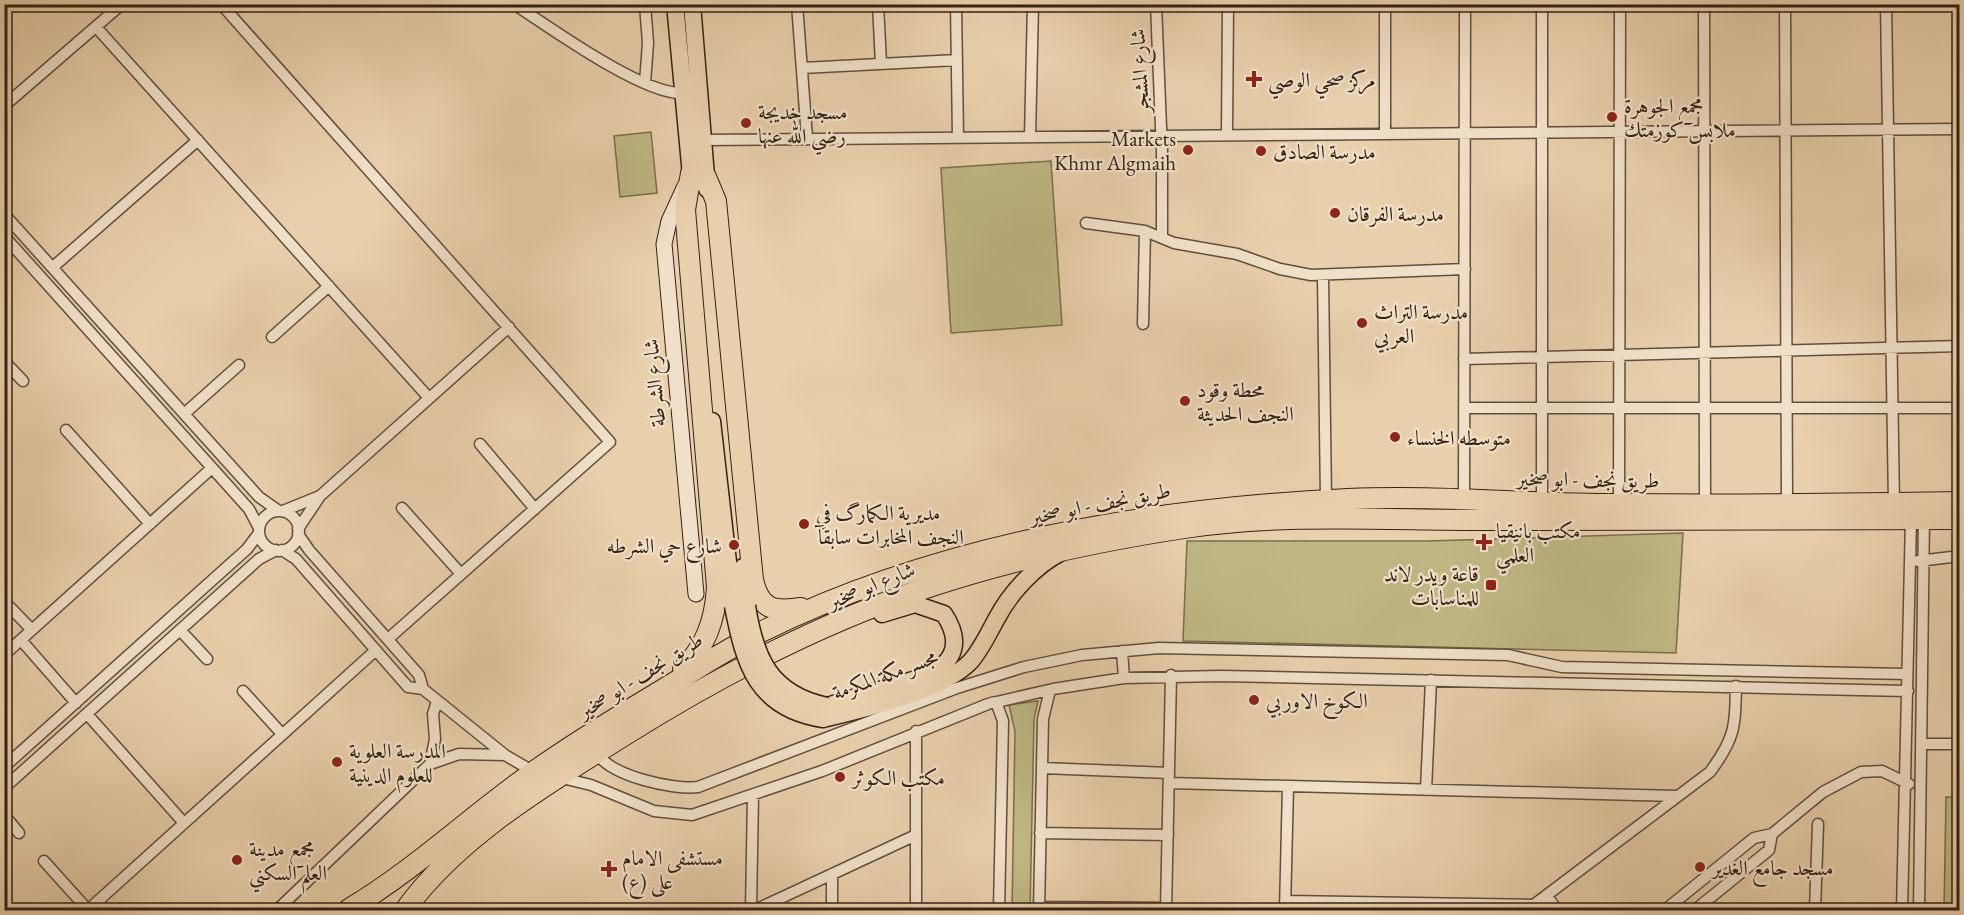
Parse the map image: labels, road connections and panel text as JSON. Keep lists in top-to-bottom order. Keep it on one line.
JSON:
{"streets":{"highway":["طريق نجف - ابو صخير","شارع ابو صخير"],"main road":["مجسر مكة المكرمة"],"street":["شارع المشجر","شارع الشرطة"]},"crossings":[["شارع الشرطة","مجسر مكة المكرمة"],["طريق نجف - ابو صخير","شارع ابو صخير"],["شارع ابو صخير","مجسر مكة المكرمة"]],"places":{"health":["مركز صحي الوصي","مكتب بانيقيا العلمي","مستشفی الامام علی (ع)"],"other":["مجمع الجوهرة ملابس كوزمتك","مسجد خديجة رضي الله عنها","Markets Khmr Algmaih","مدرسة الصادق","مدرسة الفرقان","مدرسة التراث العربي","محطة وقود النجف الحديثة","متوسطه الخنساء","مديرية الكمارگ في النجف المخابرات سابقآ","شارع حي الشرطه","الكوخ الاوربي","المدرسة العلوية للعلوم الدينية","مكتب الكوثر","مجمع مدينة العلم السكني","مسجد جامع الغدير"],"transit":["قاعة ويدر لاند للمناسابات"]}}
